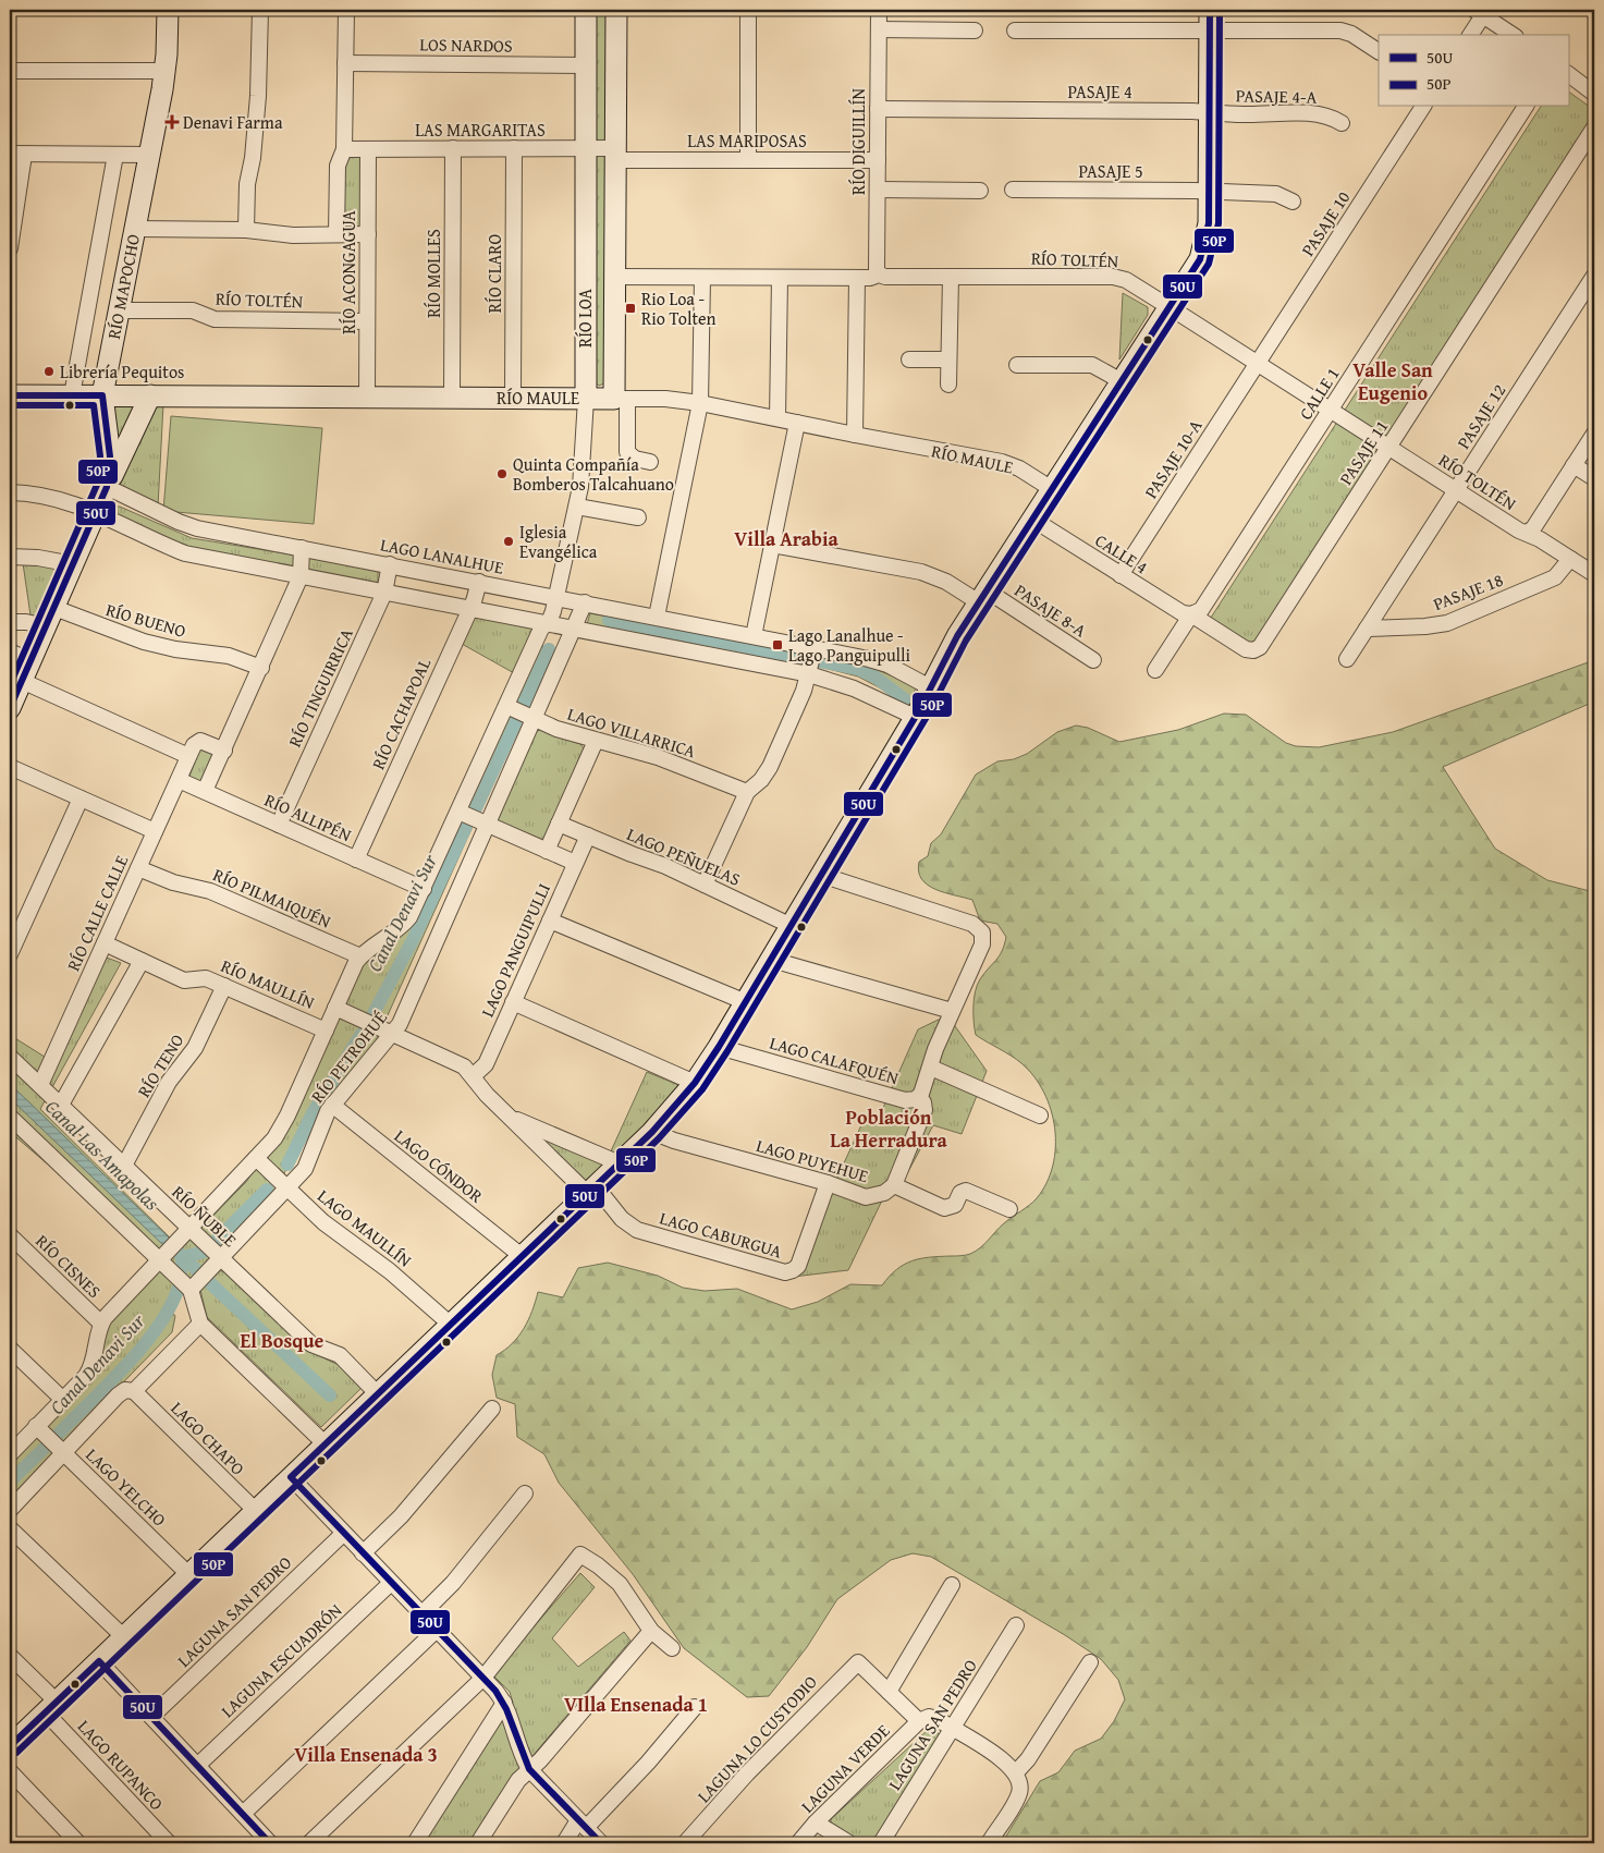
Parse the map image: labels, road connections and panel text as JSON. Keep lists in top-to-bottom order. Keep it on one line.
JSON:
{"streets":{"street":["LOS NARDOS","PASAJE 4","PASAJE 4-A","LAS MARGARITAS","LAS MARIPOSAS","RÍO DIGUILLÍN","PASAJE 5","PASAJE 10","RÍO TOLTÉN","RÍO ACONGAGUA","RÍO MOLLES","RÍO CLARO","RÍO MAPOCHO","RÍO LOA","CALLE 1","RÍO MAULE","PASAJE 12","PASAJE 11","PASAJE 10-A","CALLE 4","LAGO LANALHUE","PASAJE 18","PASAJE 8-A","RÍO BUENO","RÍO TINGUIRRICA","RÍO CACHAPOAL","LAGO VILLARRICA","RÍO ALLIPÉN","LAGO PEÑUELAS","RÍO PILMAIQUÉN","RÍO CALLE CALLE","LAGO PANGUIPULLI","RÍO MAULLÍN","RÍO PETROHUÉ","LAGO CALAFQUÉN","RÍO TENO","LAGO PUYEHUE","LAGO CÓNDOR","RÍO ÑUBLE","LAGO MAULLÍN","LAGO CABURGUA","RÍO CISNES","LAGO CHAPO","LAGO YELCHO","LAGUNA SAN PEDRO","LAGUNA ESCUADRÓN","LAGUNA LO CUSTODIO","LAGO RUPANCO","LAGUNA VERDE"]},"crossings":[["LOS NARDOS","RÍO ACONGAGUA"],["LOS NARDOS","RÍO LOA"],["PASAJE 4","PASAJE 4-A"],["PASAJE 4","RÍO DIGUILLÍN"],["LAS MARGARITAS","LAS MARIPOSAS"],["LAS MARGARITAS","RÍO ACONGAGUA"],["LAS MARGARITAS","RÍO MOLLES"],["LAS MARGARITAS","RÍO CLARO"],["LAS MARGARITAS","RÍO LOA"],["LAS MARIPOSAS","RÍO DIGUILLÍN"],["LAS MARIPOSAS","RÍO LOA"],["RÍO DIGUILLÍN","RÍO TOLTÉN"],["PASAJE 10","RÍO TOLTÉN"],["PASAJE 10","PASAJE 10-A"],["RÍO TOLTÉN","RÍO ACONGAGUA"],["RÍO TOLTÉN","RÍO MAPOCHO"],["RÍO TOLTÉN","RÍO LOA"],["RÍO TOLTÉN","CALLE 1"],["RÍO TOLTÉN","PASAJE 12"],["RÍO TOLTÉN","PASAJE 11"],["RÍO TOLTÉN","PASAJE 10-A"],["RÍO TOLTÉN","PASAJE 18"],["RÍO ACONGAGUA","RÍO MAULE"],["RÍO MOLLES","RÍO MAULE"],["RÍO CLARO","RÍO MAULE"],["RÍO MAPOCHO","RÍO MAULE"],["RÍO MAPOCHO","LAGO LANALHUE"],["RÍO MAPOCHO","RÍO BUENO"],["RÍO LOA","RÍO MAULE"],["RÍO LOA","LAGO LANALHUE"],["RÍO LOA","RÍO PETROHUÉ"],["CALLE 1","PASAJE 11"],["CALLE 1","CALLE 4"],["PASAJE 12","PASAJE 18"],["PASAJE 11","CALLE 4"],["PASAJE 10-A","CALLE 4"],["LAGO LANALHUE","RÍO TINGUIRRICA"],["LAGO LANALHUE","RÍO CACHAPOAL"],["RÍO TINGUIRRICA","RÍO ALLIPÉN"],["RÍO CACHAPOAL","RÍO ALLIPÉN"],["LAGO VILLARRICA","RÍO PETROHUÉ"],["RÍO ALLIPÉN","RÍO CALLE CALLE"],["RÍO ALLIPÉN","RÍO PETROHUÉ"],["LAGO PEÑUELAS","LAGO PANGUIPULLI"],["RÍO PILMAIQUÉN","RÍO CALLE CALLE"],["RÍO PILMAIQUÉN","RÍO PETROHUÉ"],["RÍO CALLE CALLE","RÍO MAULLÍN"],["RÍO CALLE CALLE","RÍO ÑUBLE"],["LAGO PANGUIPULLI","LAGO CABURGUA"],["RÍO MAULLÍN","RÍO PETROHUÉ"],["RÍO MAULLÍN","RÍO TENO"],["RÍO PETROHUÉ","LAGO CÓNDOR"],["RÍO PETROHUÉ","RÍO ÑUBLE"],["RÍO PETROHUÉ","LAGO MAULLÍN"],["RÍO PETROHUÉ","LAGO CABURGUA"],["RÍO PETROHUÉ","RÍO CISNES"],["RÍO PETROHUÉ","LAGO YELCHO"],["RÍO TENO","RÍO ÑUBLE"],["LAGO PUYEHUE","LAGO CABURGUA"]],"districts":["Valle San Eugenio","Villa Arabia","Población La Herradura","El Bosque","VIlla Ensenada 1","Villa Ensenada 3"],"water":["Canal Denavi Sur","Canal Las Amapolas"],"places":{"health":["Denavi Farma"],"transit":["Rio Loa - Rio Tolten","Lago Lanalhue - Lago Panguipulli"],"other":["Librería Pequitos","Quinta Compañía Bomberos Talcahuano","Iglesia Evangélica"]},"lines":["transit line 50U","transit line 50P"],"legend":["50U","50P"]}
